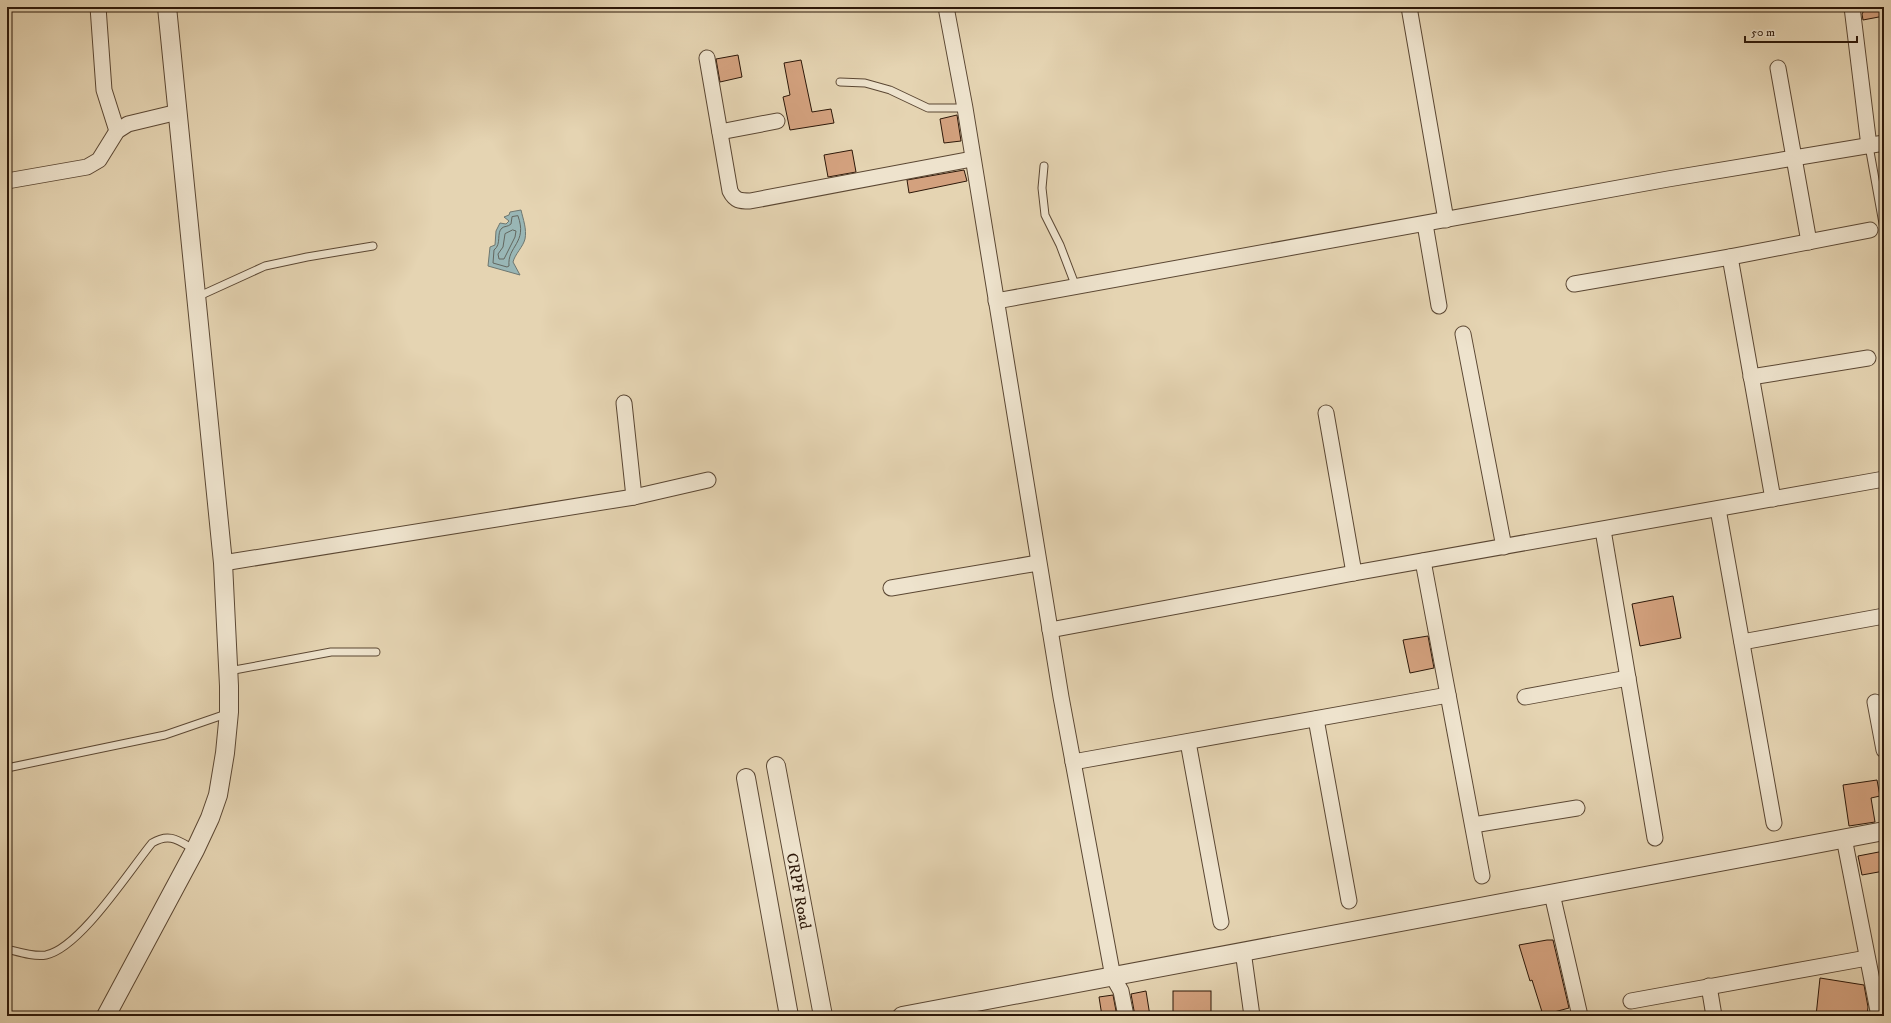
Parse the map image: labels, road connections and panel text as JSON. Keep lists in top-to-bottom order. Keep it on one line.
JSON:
{"streets":{"street":["CRPF Road"]},"scale_bar":"50 m"}
